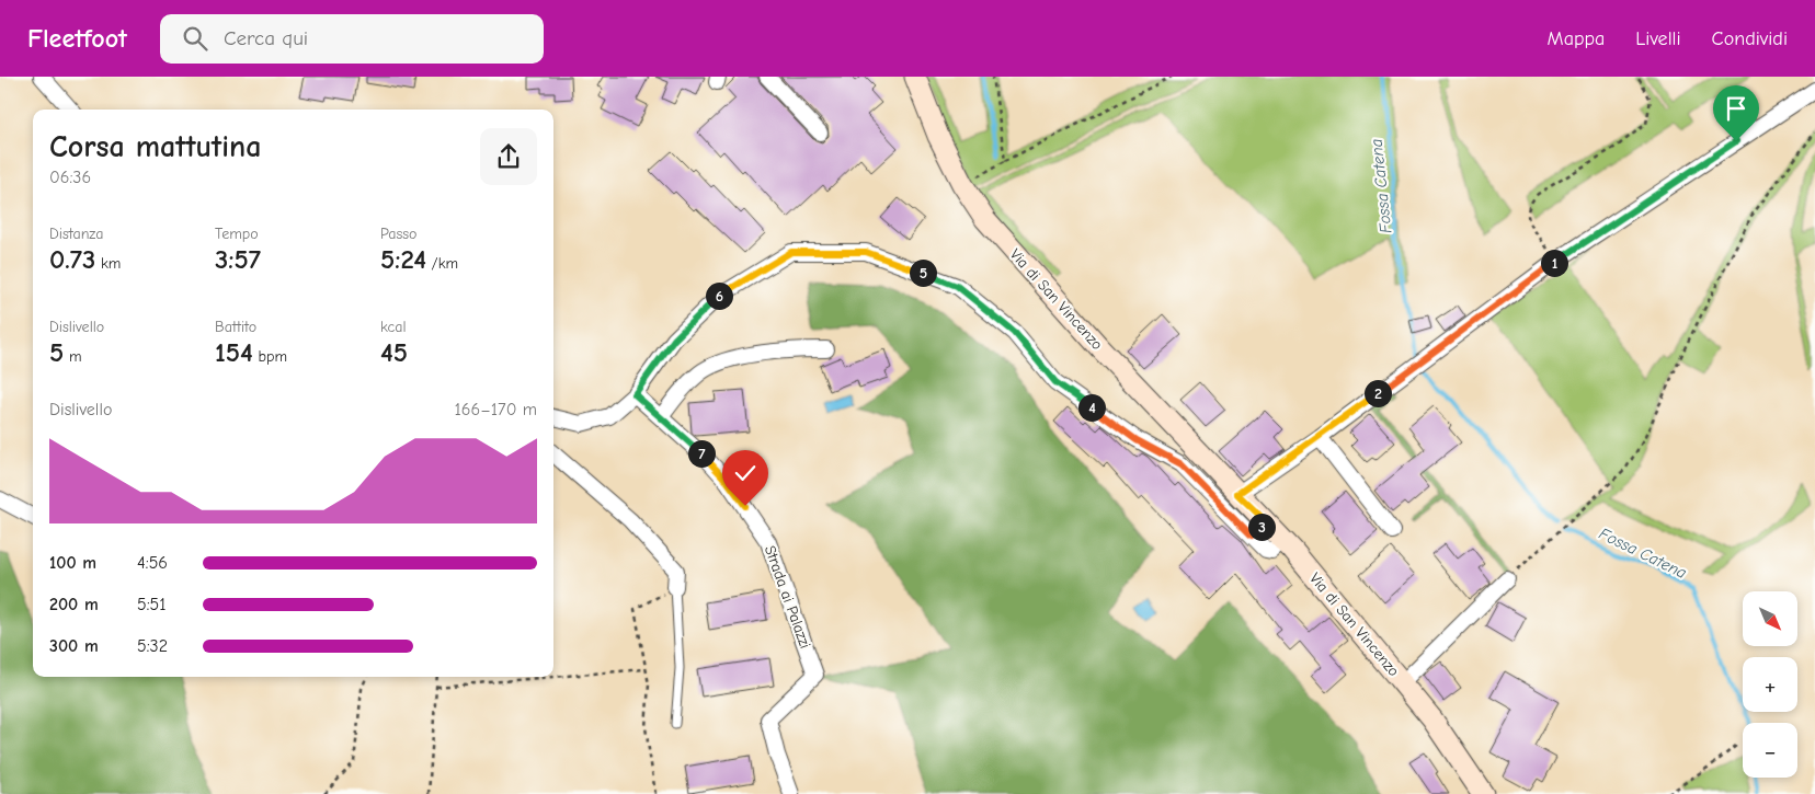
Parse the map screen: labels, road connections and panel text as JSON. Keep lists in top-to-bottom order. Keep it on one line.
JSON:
{"streets":{"main road":["Via di San Vincenzo"],"street":["Strada ai Palazzi"]},"water":["Fossa Catena"],"north":"bottom right","page":{"header":"Fleetfoot","search":"Cerca qui","nav":["Mappa","Livelli","Condividi"],"heading":["Corsa mattutina","06:36"],"stats":[["Distanza","0.73 km"],["Tempo","3:57"],["Passo","5:24 /km"],["Dislivello","5 m"],["Battito","154 bpm"],["kcal","45"]],"pins":["1","5","6","2","4","7","3"],"chart":["Dislivello","166–170 m"],"list":[{"name":"100 m","note":"4:56"},{"name":"200 m","note":"5:51"},{"name":"300 m","note":"5:32"}],"map_buttons":["+","−"]}}
